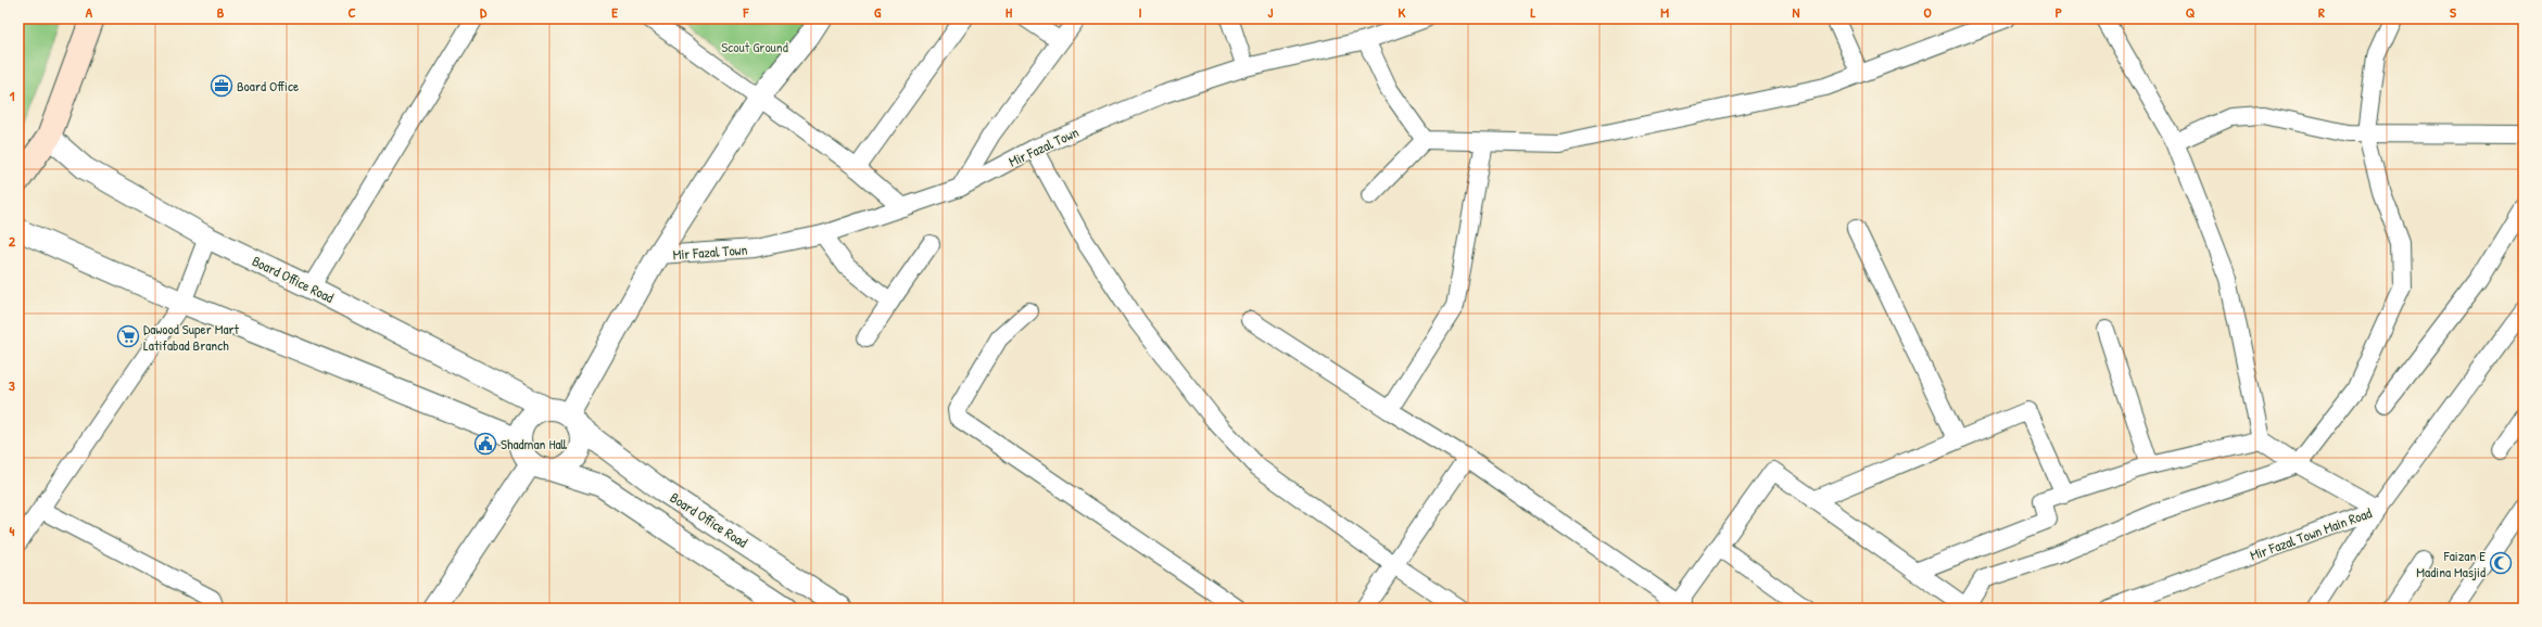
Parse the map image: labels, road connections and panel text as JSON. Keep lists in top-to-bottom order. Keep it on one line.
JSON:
{"streets":{"street":["Mir Fazal Town","Board Office Road","Mir Fazal Town Main Road"]},"parks":["Scout Ground"],"places":{"office":["Board Office"],"supermarket":["Dawood Super Mart Latifabad Branch"],"public building":["Shadman Hall"],"mosque":["Faizan E Madina Masjid"]},"grid":{"columns":["A","B","C","D","E","F","G","H","I","J","K","L","M","N","O","P","Q","R","S"],"rows":["1","2","3","4"]}}
